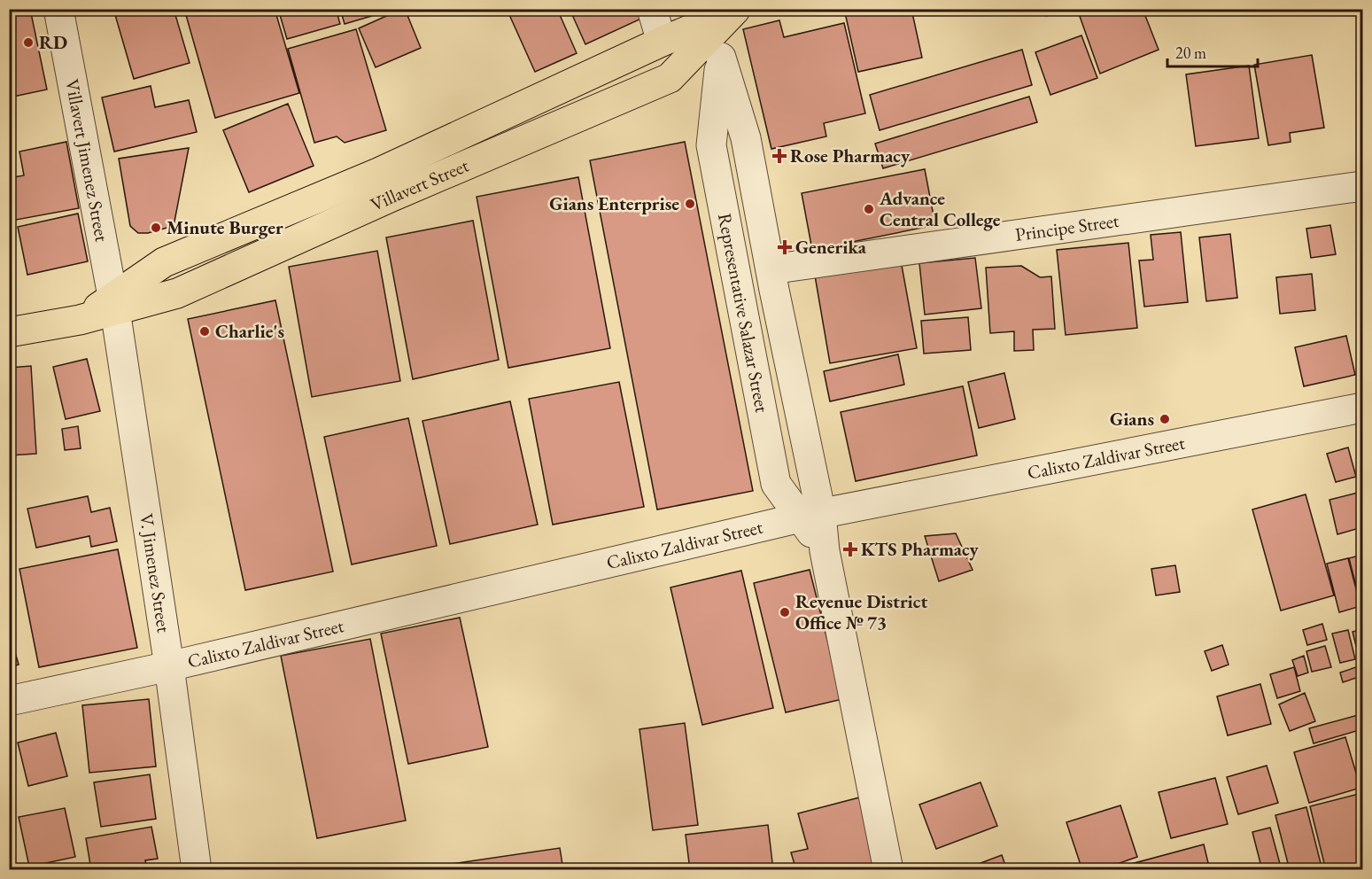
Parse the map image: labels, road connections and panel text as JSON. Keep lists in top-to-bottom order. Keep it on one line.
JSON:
{"streets":{"main road":["Villavert Street"],"street":["Villavert Jimenez Street","Principe Street","Representative Salazar Street","Calixto Zaldivar Street","V. Jimenez Street"]},"crossings":[["Villavert Jimenez Street","Villavert Street"],["Villavert Jimenez Street","V. Jimenez Street"],["Villavert Street","Representative Salazar Street"],["Villavert Street","V. Jimenez Street"],["Principe Street","Representative Salazar Street"],["Representative Salazar Street","Calixto Zaldivar Street"],["Calixto Zaldivar Street","V. Jimenez Street"]],"places":{"other":["RD","Gians Enterprise","Advance Central College","Minute Burger","Charlie's","Gians","Revenue District Office № 73"],"health":["Rose Pharmacy","Generika","KTS Pharmacy"]},"scale_bar":"20 m"}
